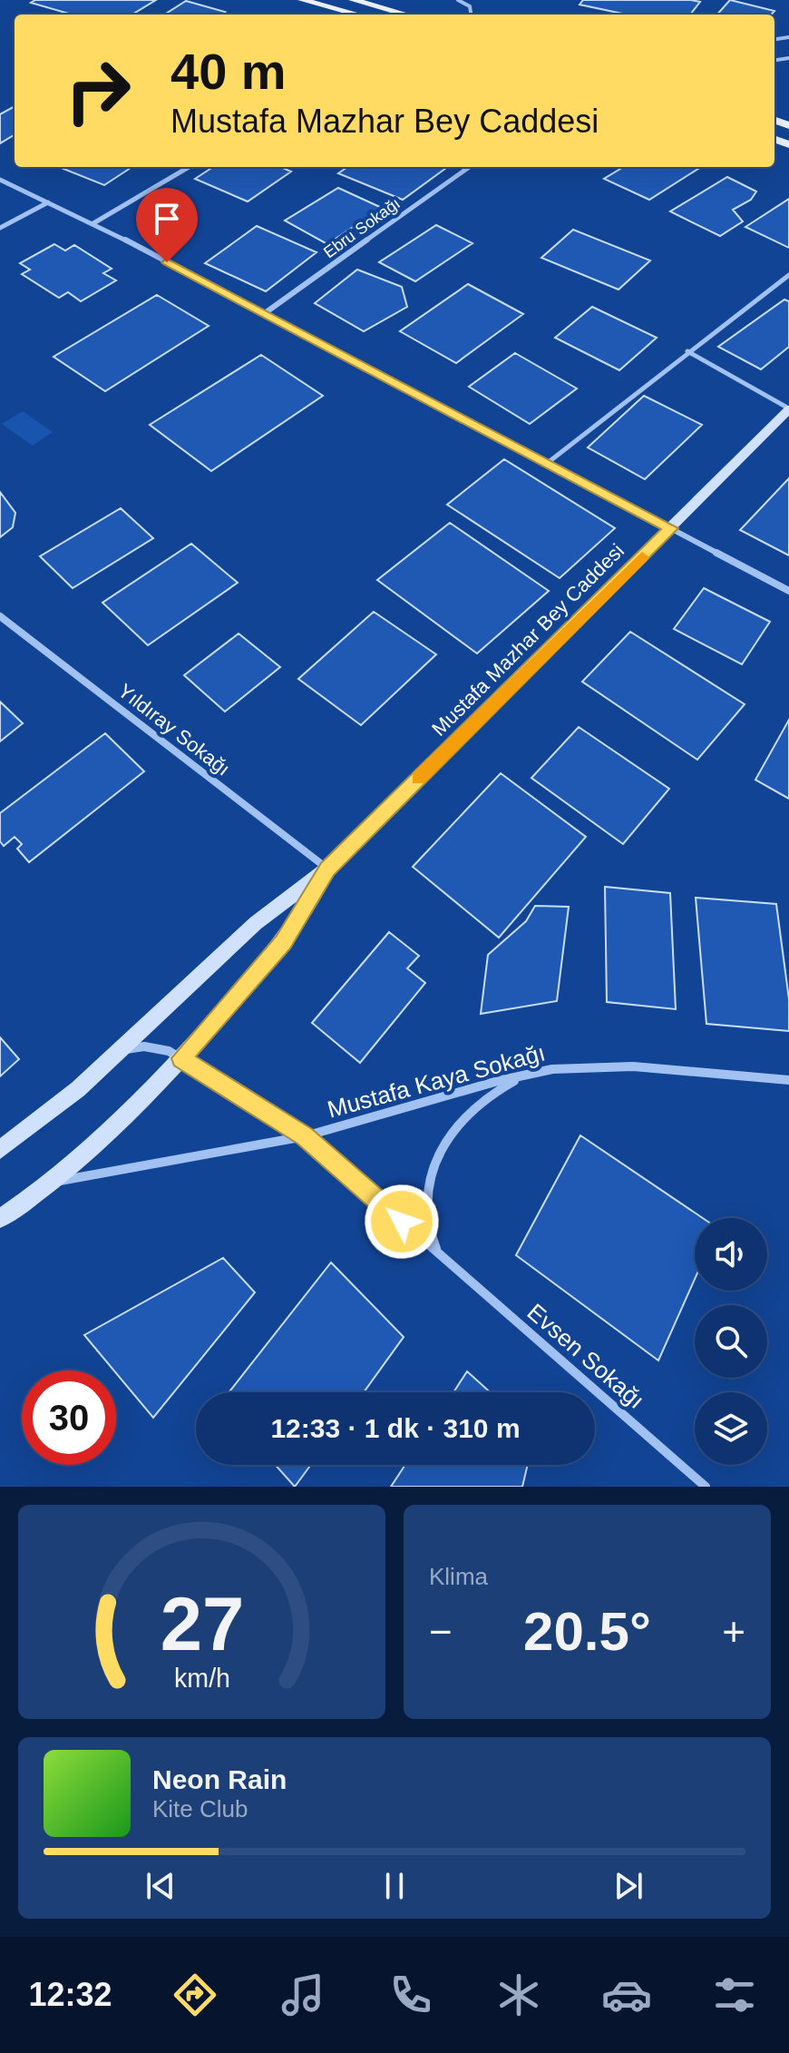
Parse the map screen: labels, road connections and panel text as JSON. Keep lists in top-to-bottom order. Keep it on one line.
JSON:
{"streets":{"main road":["Mustafa Mazhar Bey Caddesi"],"street":["Ebru Sokağı","Yıldıray Sokağı","Mustafa Kaya Sokağı","Evsen Sokağı"]},"crossings":[["Mustafa Mazhar Bey Caddesi","Yıldıray Sokağı"],["Mustafa Mazhar Bey Caddesi","Mustafa Kaya Sokağı"],["Mustafa Mazhar Bey Caddesi","Evsen Sokağı"],["Mustafa Kaya Sokağı","Evsen Sokağı"]],"page":{"turn":["40 m","Mustafa Mazhar Bey Caddesi"],"limit":"30","trip":"12:33 · 1 dk · 310 m","tile":"Klima","heat":["−","20.5°","+"],"song":["Neon Rain","Kite Club"],"tabs":"12:32","gauge":["27","km/h"]}}
